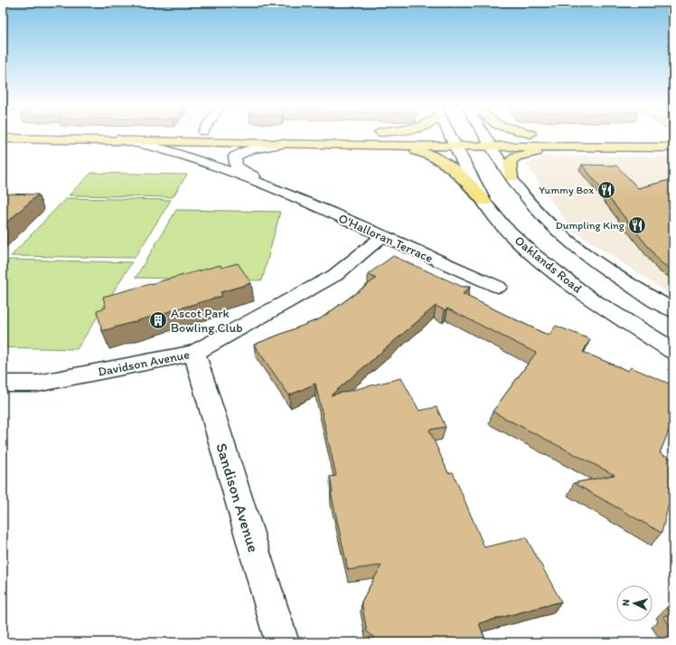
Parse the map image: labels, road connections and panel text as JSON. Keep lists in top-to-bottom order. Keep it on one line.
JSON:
{"streets":{"street":["O'Halloran Terrace","Oaklands Road","Davidson Avenue","Sandison Avenue"]},"crossings":[["O'Halloran Terrace","Davidson Avenue"],["Davidson Avenue","Sandison Avenue"]],"places":{"restaurant":["Yummy Box","Dumpling King"],"building":["Ascot Park Bowling Club"]},"north":"left"}
